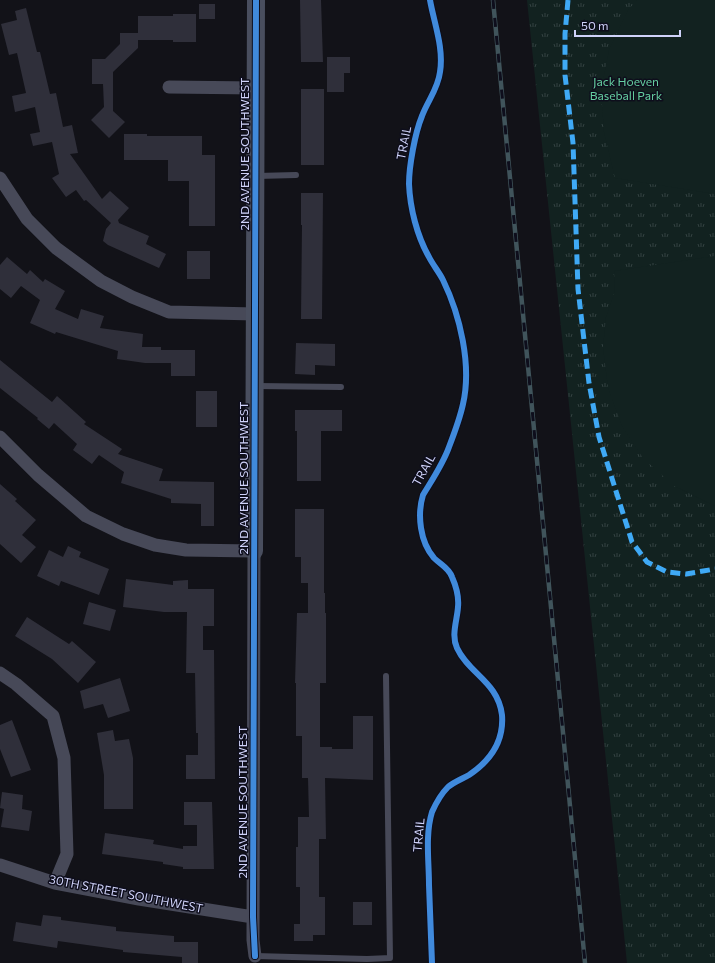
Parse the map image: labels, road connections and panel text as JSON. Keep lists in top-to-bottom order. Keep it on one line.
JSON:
{"streets":{"street":["2ND AVENUE SOUTHWEST","30TH STREET SOUTHWEST"],"cycle path":["TRAIL"]},"crossings":[["2ND AVENUE SOUTHWEST","30TH STREET SOUTHWEST"]],"parks":["Jack Hoeven Baseball Park"],"scale_bar":"50 m"}
